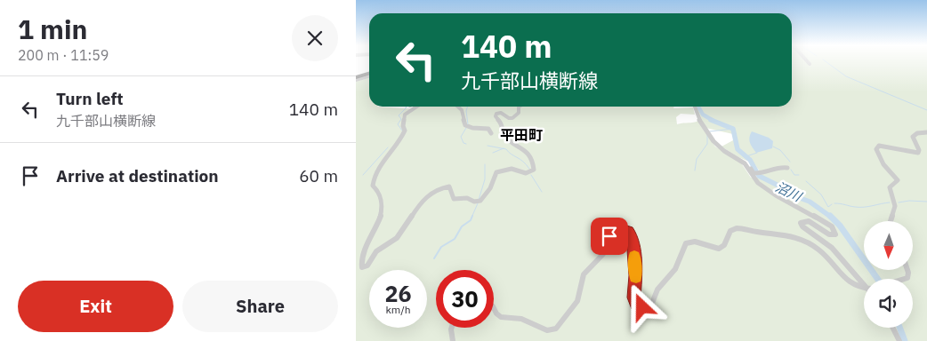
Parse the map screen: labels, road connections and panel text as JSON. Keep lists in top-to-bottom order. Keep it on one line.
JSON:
{"districts":["平田町"],"water":["沼川"],"north":"bottom","page":{"heading":["1 min","200 m · 11:59"],"turn":["140 m","九千部山横断線"],"list":[{"name":"Turn left","note":"九千部山横断線","value":"140 m"},{"name":"Arrive at destination","value":"60 m"}],"speed":"26 km/h","limit":"30","buttons":["Exit","Share"]}}
